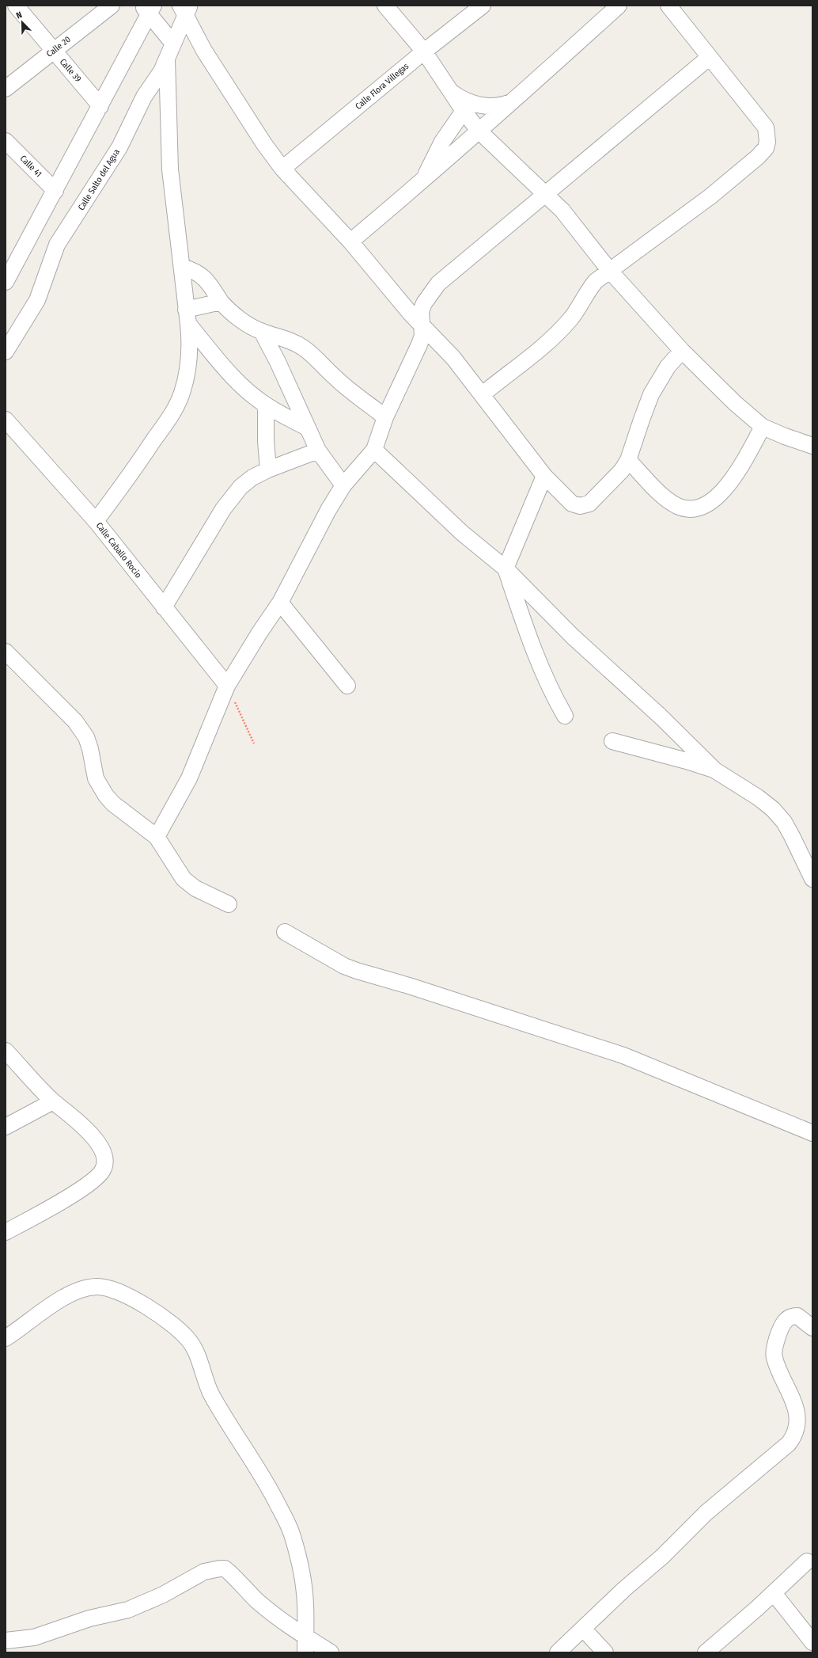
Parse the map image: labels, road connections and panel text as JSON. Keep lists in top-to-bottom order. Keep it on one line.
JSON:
{"streets":{"street":["Calle 20","Calle 39","Calle Flora Villegas","Calle 41","Calle Salto del Agua","Calle Caballo Rocio"]},"crossings":[["Calle 20","Calle 39"]],"north":"top left"}
